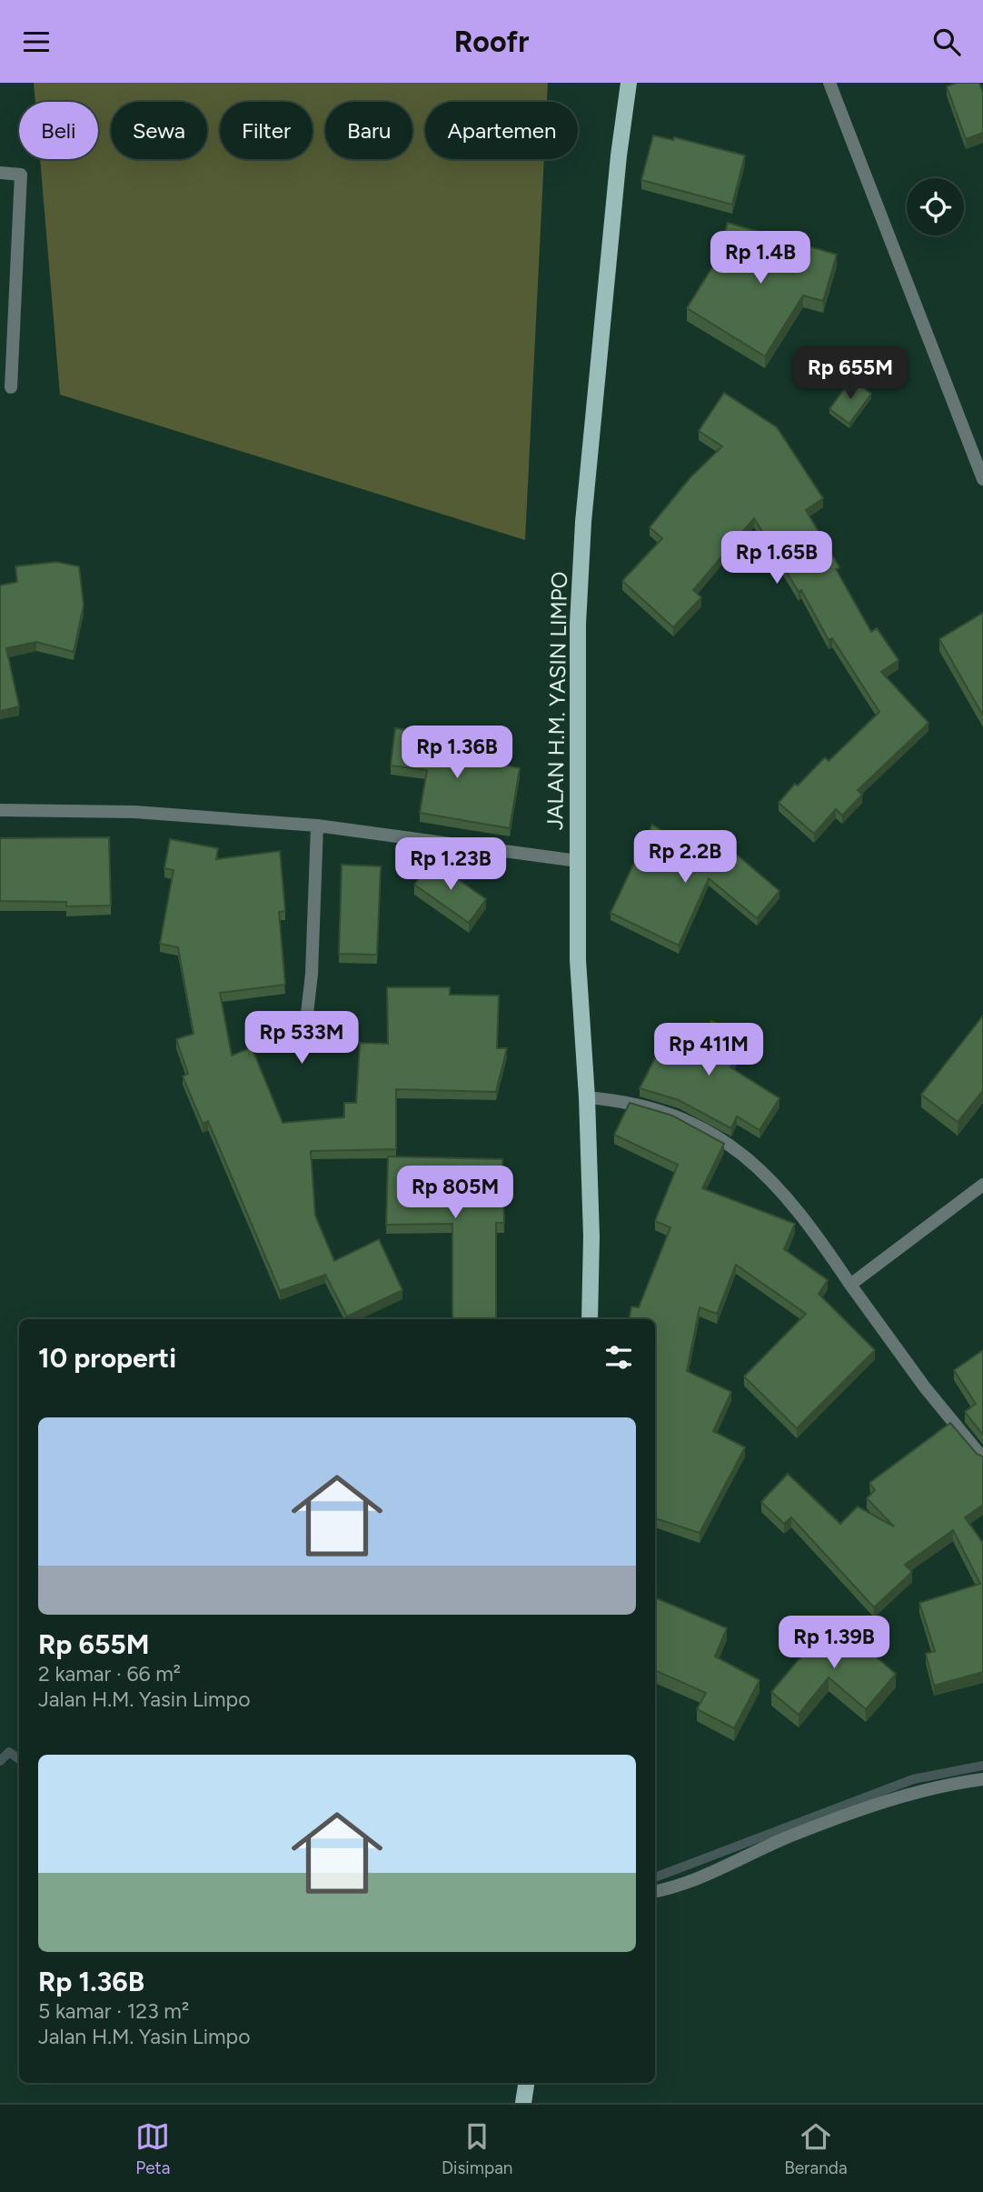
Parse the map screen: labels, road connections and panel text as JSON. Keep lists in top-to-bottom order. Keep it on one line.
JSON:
{"streets":{"main road":["JALAN H.M. YASIN LIMPO"]},"page":{"header":"Roofr","chip":["Beli","Sewa","Filter","Baru","Apartemen"],"price":["Rp 1.4B","Rp 655M","Rp 1.65B","Rp 1.36B","Rp 2.2B","Rp 1.23B","Rp 533M","Rp 411M","Rp 805M","Rp 1.39B"],"heading":"10 properti","list":[{"name":"Rp 655M","note":"2 kamar · 66 m² · Jalan H.M. Yasin Limpo"},{"name":"Rp 1.36B","note":"5 kamar · 123 m² · Jalan H.M. Yasin Limpo"}],"tabs":["Peta","Disimpan","Beranda"]}}
